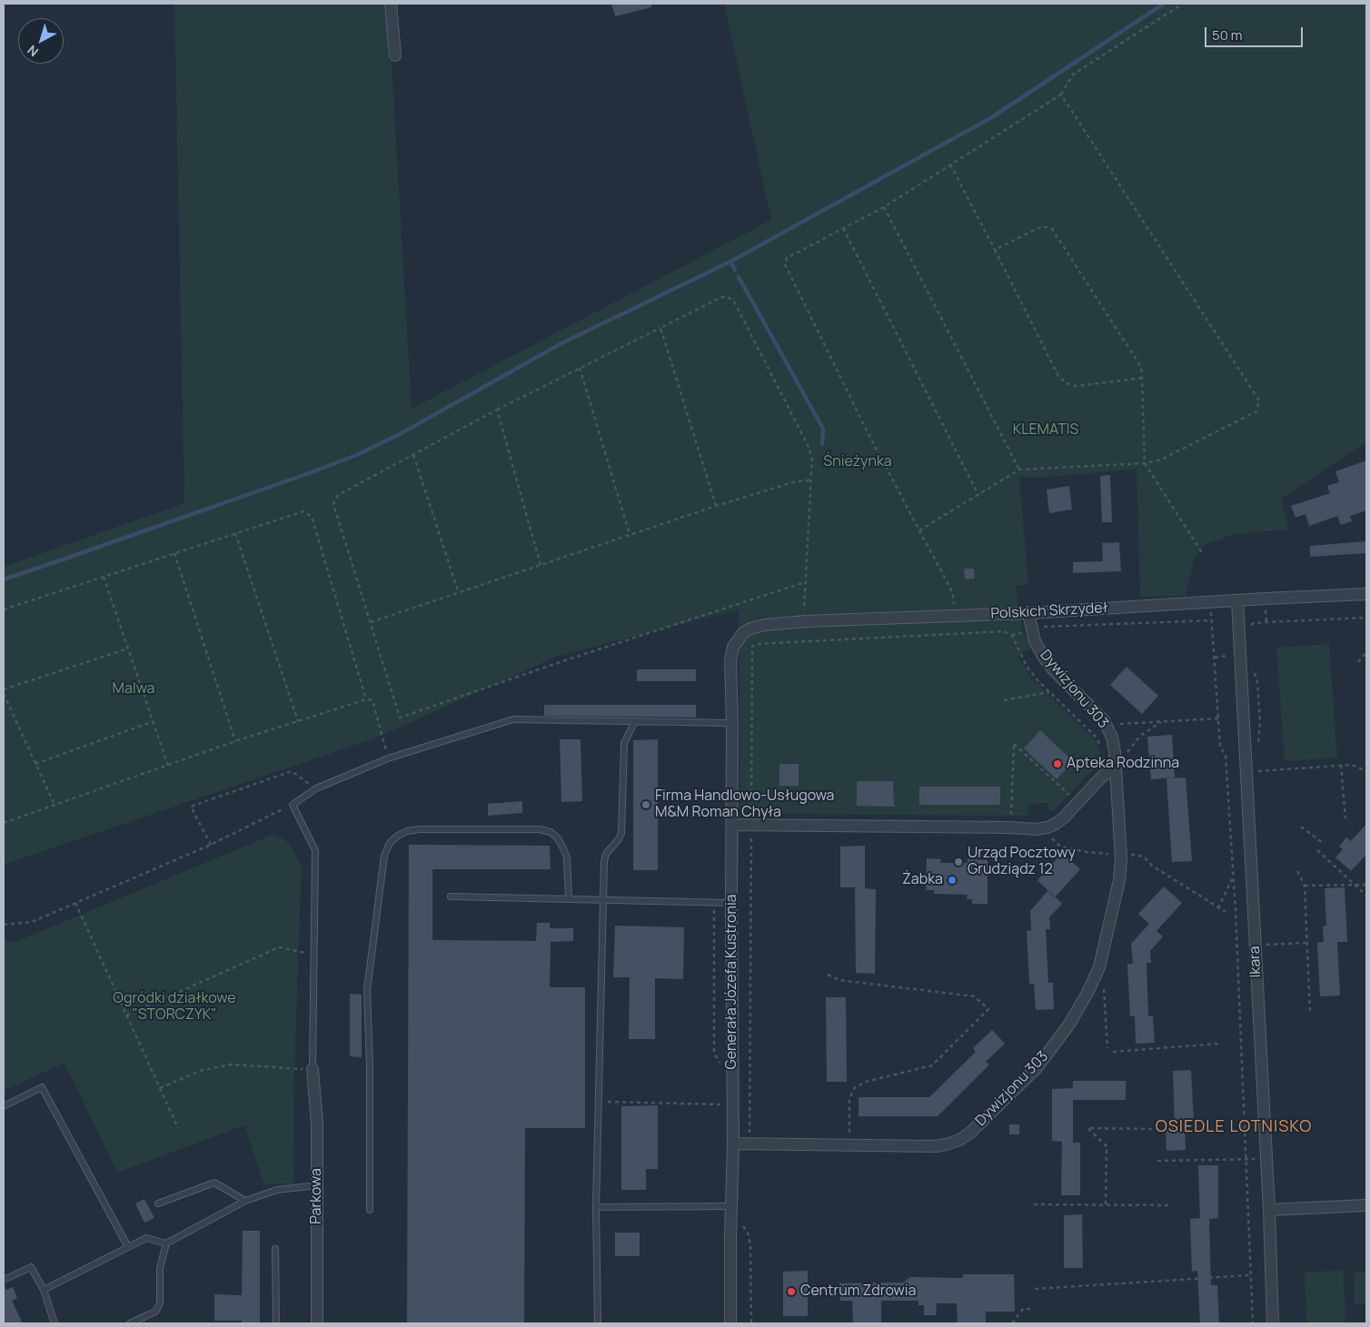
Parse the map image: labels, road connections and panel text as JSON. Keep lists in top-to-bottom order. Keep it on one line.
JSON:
{"streets":{"street":["Polskich Skrzydeł","Dywizjonu 303","Ikara","Generała Józefa Kustronia","Parkowa"]},"crossings":[["Polskich Skrzydeł","Dywizjonu 303"],["Polskich Skrzydeł","Ikara"],["Polskich Skrzydeł","Generała Józefa Kustronia"],["Dywizjonu 303","Generała Józefa Kustronia"]],"districts":["OSIEDLE LOTNISKO"],"parks":["KLEMATIS","Śnieżynka","Malwa","Ogródki działkowe \"STORCZYK\""],"places":["Apteka Rodzinna","Firma Handlowo-Usługowa M&M Roman Chyła","Urząd Pocztowy Grudziądz 12","Żabka","Centrum Zdrowia"],"scale_bar":"50 m","north":"bottom left"}
